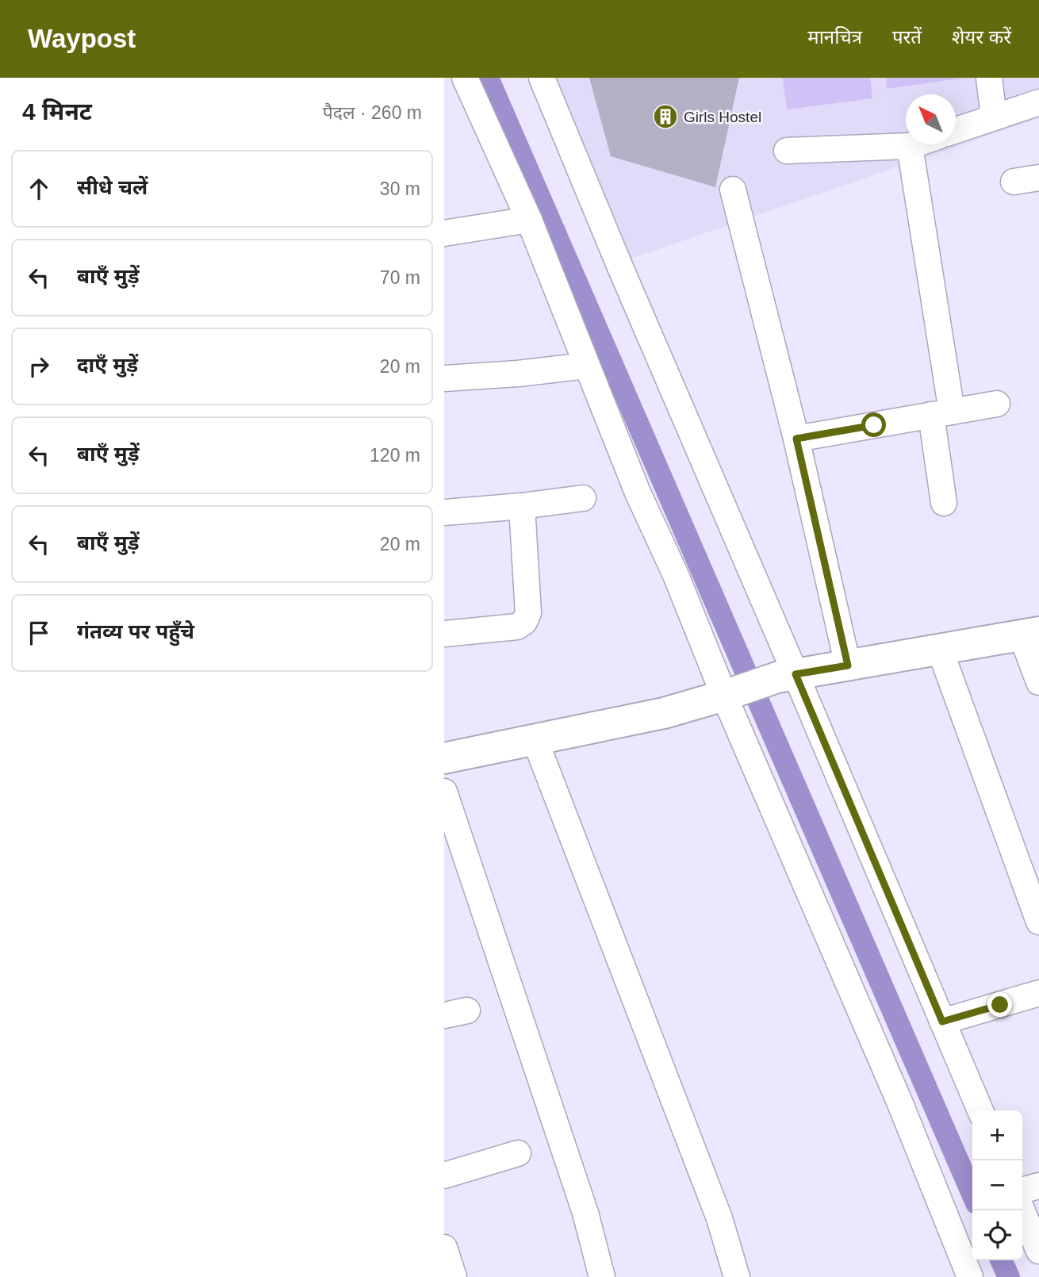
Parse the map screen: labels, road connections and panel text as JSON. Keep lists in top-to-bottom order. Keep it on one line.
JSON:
{"places":{"building":["Girls Hostel"]},"north":"top left","page":{"header":"Waypost","nav":["मानचित्र","परतें","शेयर करें"],"heading":["4 मिनट","पैदल · 260 m"],"list":[["सीधे चलें","30 m"],["बाएँ मुड़ें","70 m"],["दाएँ मुड़ें","20 m"],["बाएँ मुड़ें","120 m"],["बाएँ मुड़ें","20 m"],"गंतव्य पर पहुँचे"],"map_buttons":["+","−"]}}
